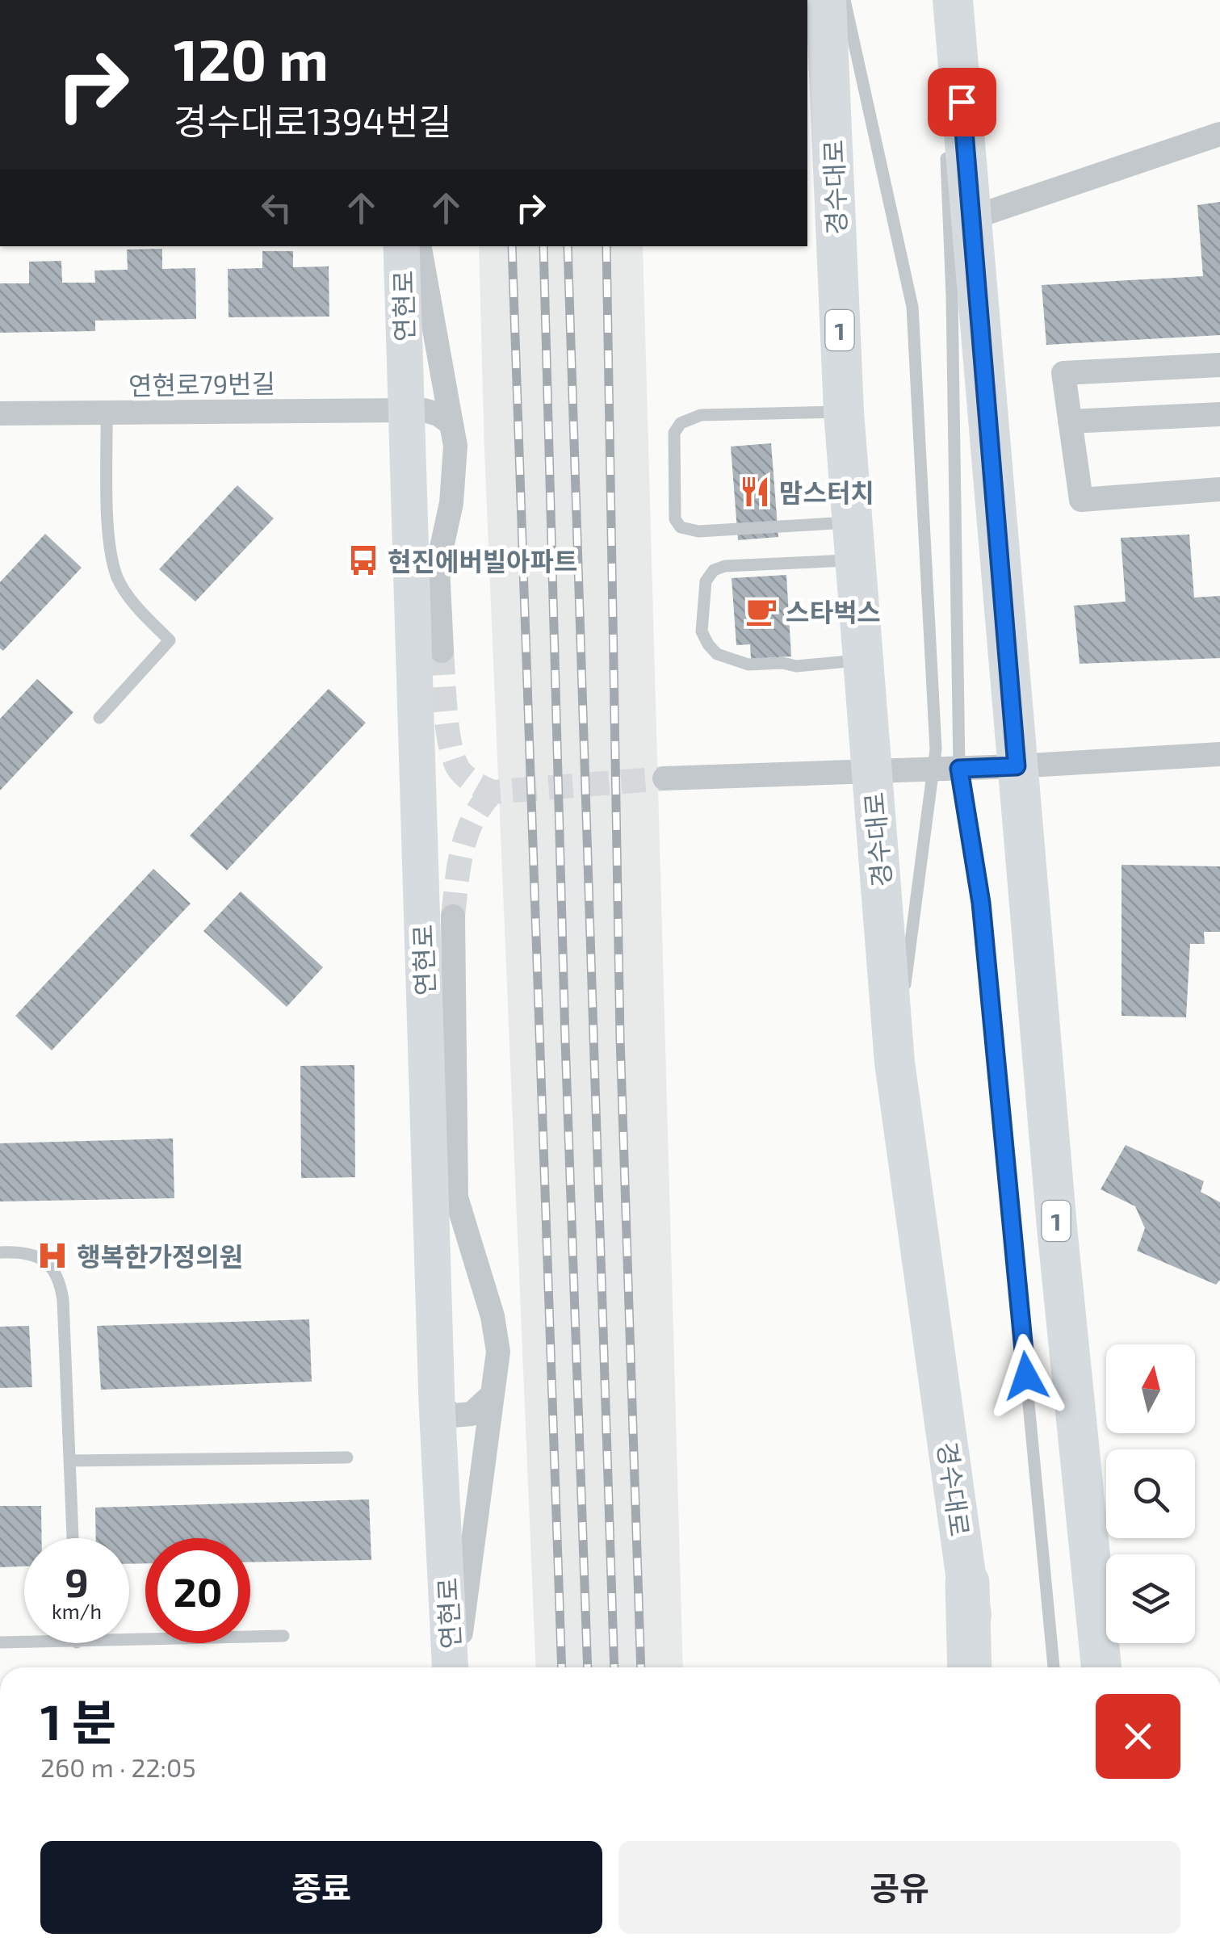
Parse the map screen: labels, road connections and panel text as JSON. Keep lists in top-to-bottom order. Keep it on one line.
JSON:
{"streets":{"main road":["경수대로","1"],"street":["연현로","연현로79번길"]},"crossings":[["연현로","연현로79번길"]],"places":{"restaurant":["맘스터치"],"bus stop":["현진에버빌아파트"],"cafe":["스타벅스"],"hospital":["행복한가정의원"]},"north":"top","page":{"turn":["120 m","경수대로1394번길"],"speed":"9 km/h","limit":"20","heading":["1 분","260 m · 22:05"],"buttons":["종료","공유"]}}
